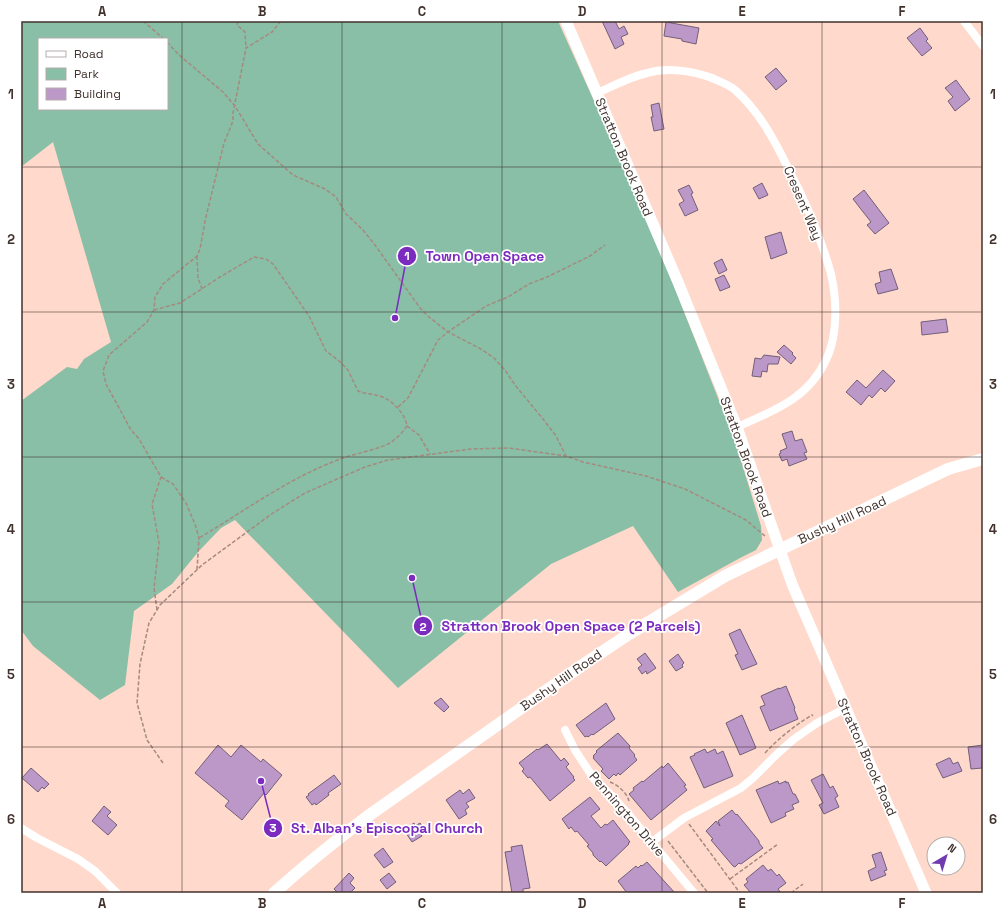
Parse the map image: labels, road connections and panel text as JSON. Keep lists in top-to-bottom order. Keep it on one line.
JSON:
{"streets":{"main road":["Bushy Hill Road"],"street":["Stratton Brook Road","Cresent Way","Pennington Drive"]},"crossings":[["Stratton Brook Road","Cresent Way"],["Stratton Brook Road","Bushy Hill Road"]],"places":["Town Open Space","Stratton Brook Open Space (2 Parcels)","St. Alban's Episcopal Church"],"legend":["Road","Park","Building"],"north":"top right","grid":{"columns":["A","B","C","D","E","F"],"rows":["1","2","3","4","5","6"]}}
